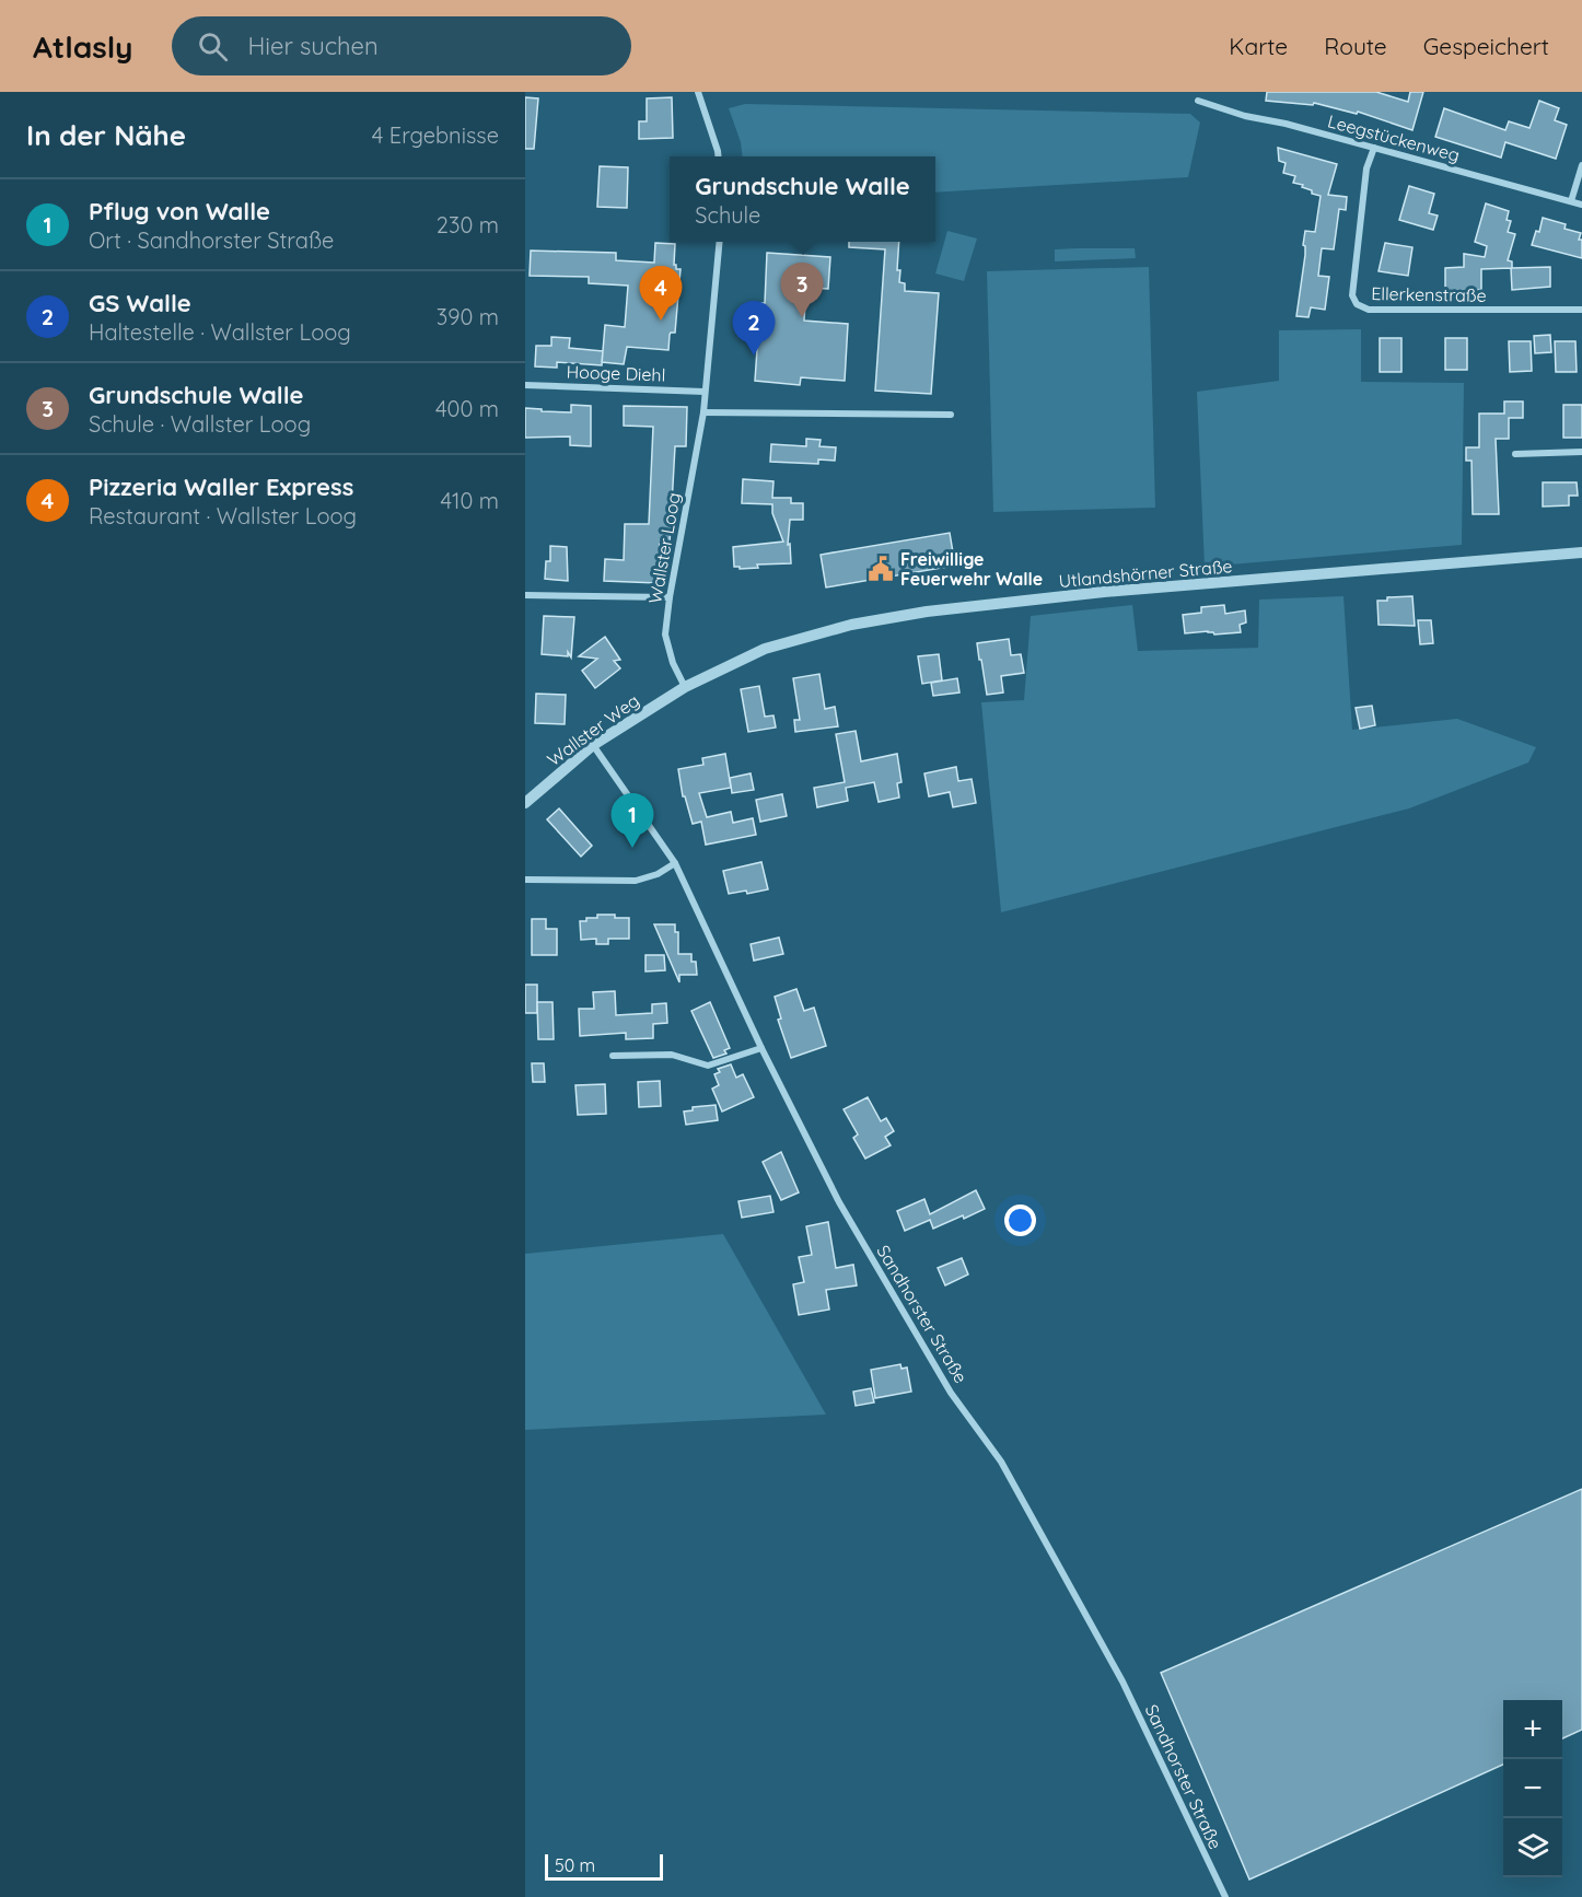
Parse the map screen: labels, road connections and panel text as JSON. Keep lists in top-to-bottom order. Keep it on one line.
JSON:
{"streets":{"street":["Leegstückenweg","Ellerkenstraße","Hooge Diehl","Wallster Loog","Utlandshörner Straße","Wallster Weg","Sandhorster Straße"]},"crossings":[["Leegstückenweg","Ellerkenstraße"],["Hooge Diehl","Wallster Loog"],["Wallster Loog","Utlandshörner Straße"],["Wallster Loog","Wallster Weg"],["Utlandshörner Straße","Wallster Weg"],["Wallster Weg","Sandhorster Straße"]],"places":{"public building":["Freiwillige Feuerwehr Walle"]},"scale_bar":"50 m","page":{"header":"Atlasly","search":"Hier suchen","nav":["Karte","Route","Gespeichert"],"heading":["In der Nähe","4 Ergebnisse"],"popup":["Grundschule Walle","Schule"],"list":[{"mark":"1","name":"Pflug von Walle","note":"Ort · Sandhorster Straße","value":"230 m"},{"mark":"2","name":"GS Walle","note":"Haltestelle · Wallster Loog","value":"390 m"},{"mark":"3","name":"Grundschule Walle","note":"Schule · Wallster Loog","value":"400 m"},{"mark":"4","name":"Pizzeria Waller Express","note":"Restaurant · Wallster Loog","value":"410 m"}],"pins":["3","4","2","1"],"map_buttons":["+","−"],"scale":"50 m"}}
